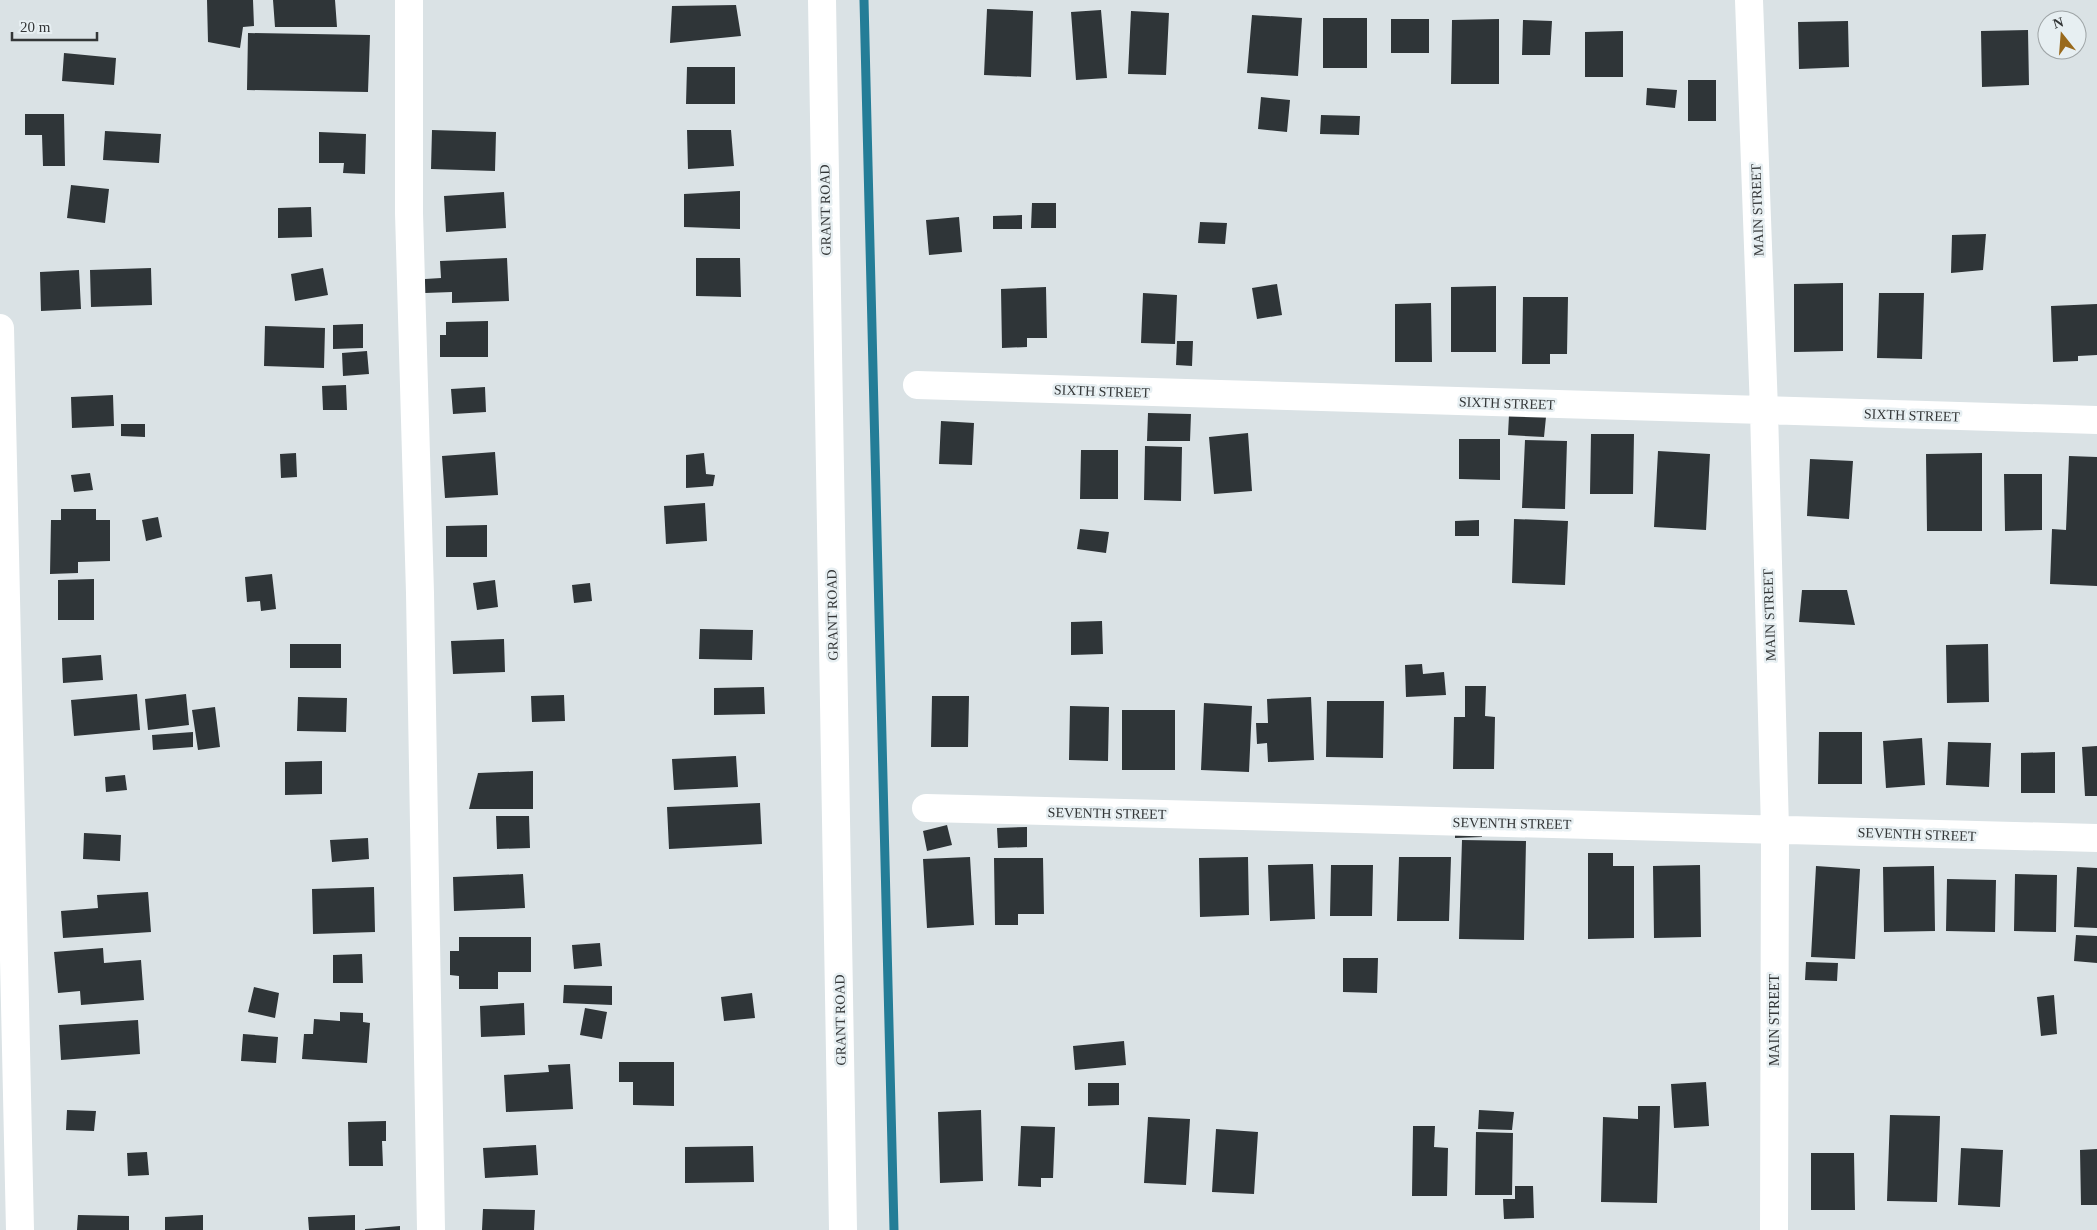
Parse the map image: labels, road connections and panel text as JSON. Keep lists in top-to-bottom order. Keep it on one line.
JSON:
{"streets":{"street":["GRANT ROAD","MAIN STREET","SIXTH STREET","SEVENTH STREET"]},"crossings":[["MAIN STREET","SIXTH STREET"],["MAIN STREET","SEVENTH STREET"]],"scale_bar":"20 m","north":"top"}
